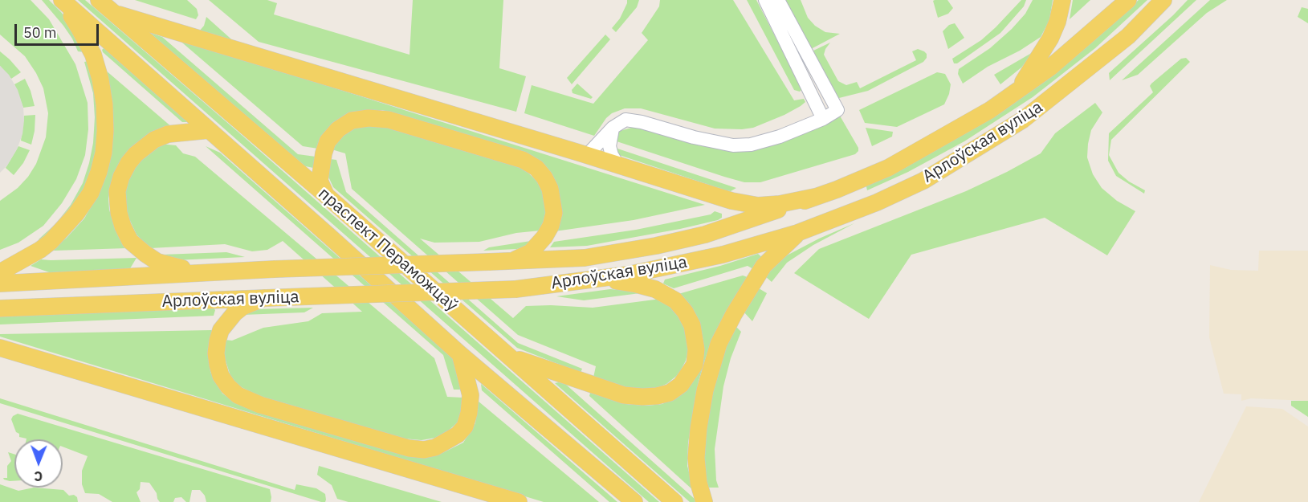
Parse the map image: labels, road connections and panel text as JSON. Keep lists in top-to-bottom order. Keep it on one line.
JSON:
{"streets":{"main road":["Арлоўская вуліца","праспект Пераможцаў"]},"scale_bar":"50 m","north":"bottom"}
